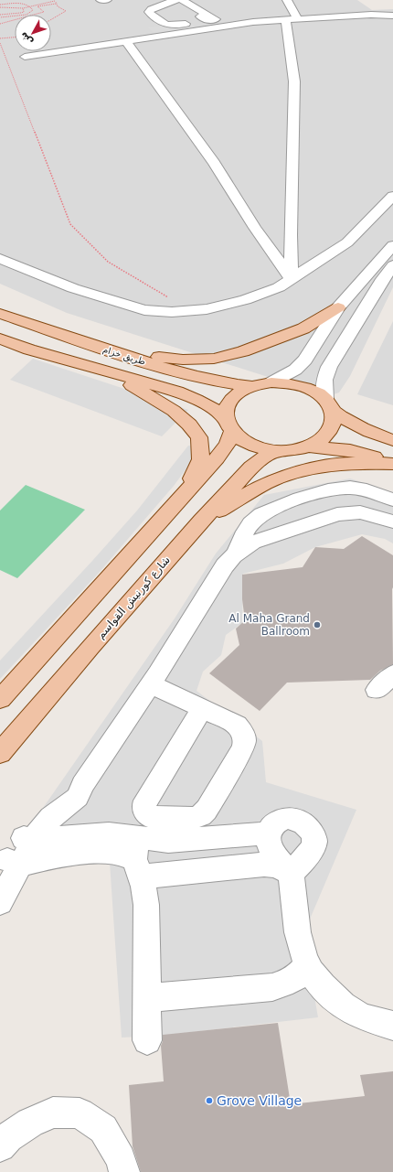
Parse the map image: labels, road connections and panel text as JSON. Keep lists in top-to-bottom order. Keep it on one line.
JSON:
{"streets":{"main road":["طريق خزام","شارع كورنيش القواسم"]},"crossings":[["طريق خزام","شارع كورنيش القواسم"]],"places":["Al Maha Grand Ballroom","Grove Village"],"north":"bottom left"}
